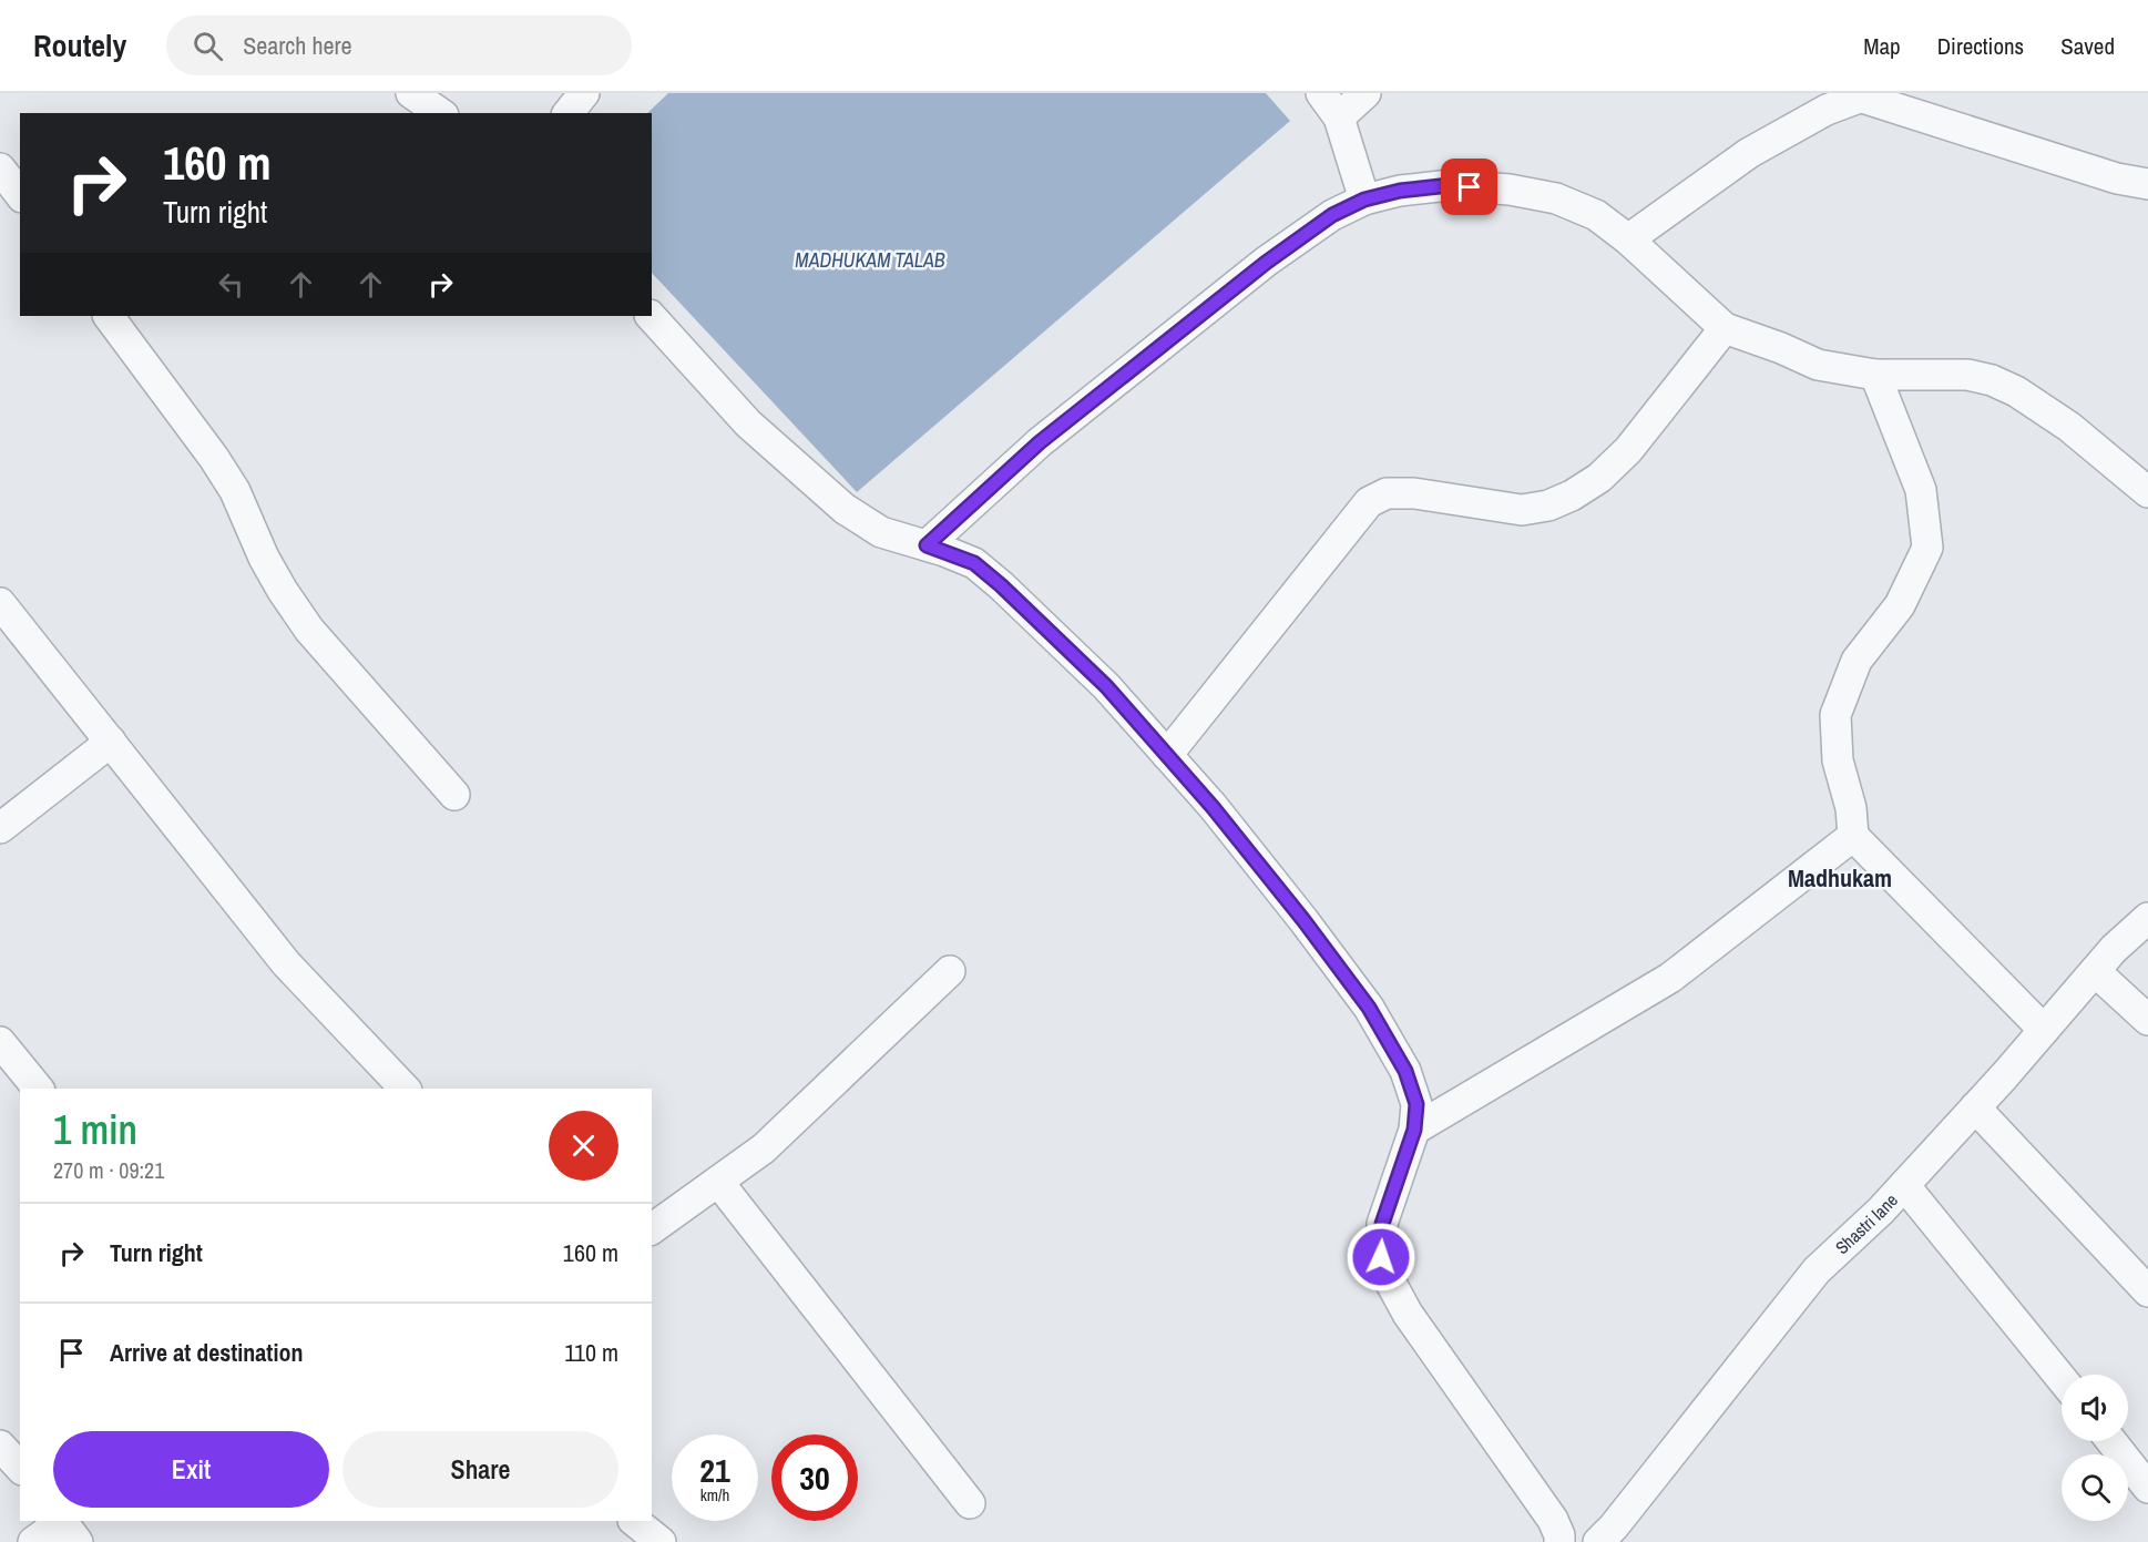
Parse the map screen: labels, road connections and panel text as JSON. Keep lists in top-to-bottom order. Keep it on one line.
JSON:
{"streets":{"street":["Shastri lane"]},"districts":["Madhukam"],"water":["MADHUKAM TALAB"],"page":{"header":"Routely","search":"Search here","nav":["Map","Directions","Saved"],"turn":["160 m","Turn right"],"heading":["1 min","270 m · 09:21"],"list":[{"name":"Turn right","value":"160 m"},{"name":"Arrive at destination","value":"110 m"}],"buttons":["Exit","Share"],"speed":"21 km/h","limit":"30"}}
